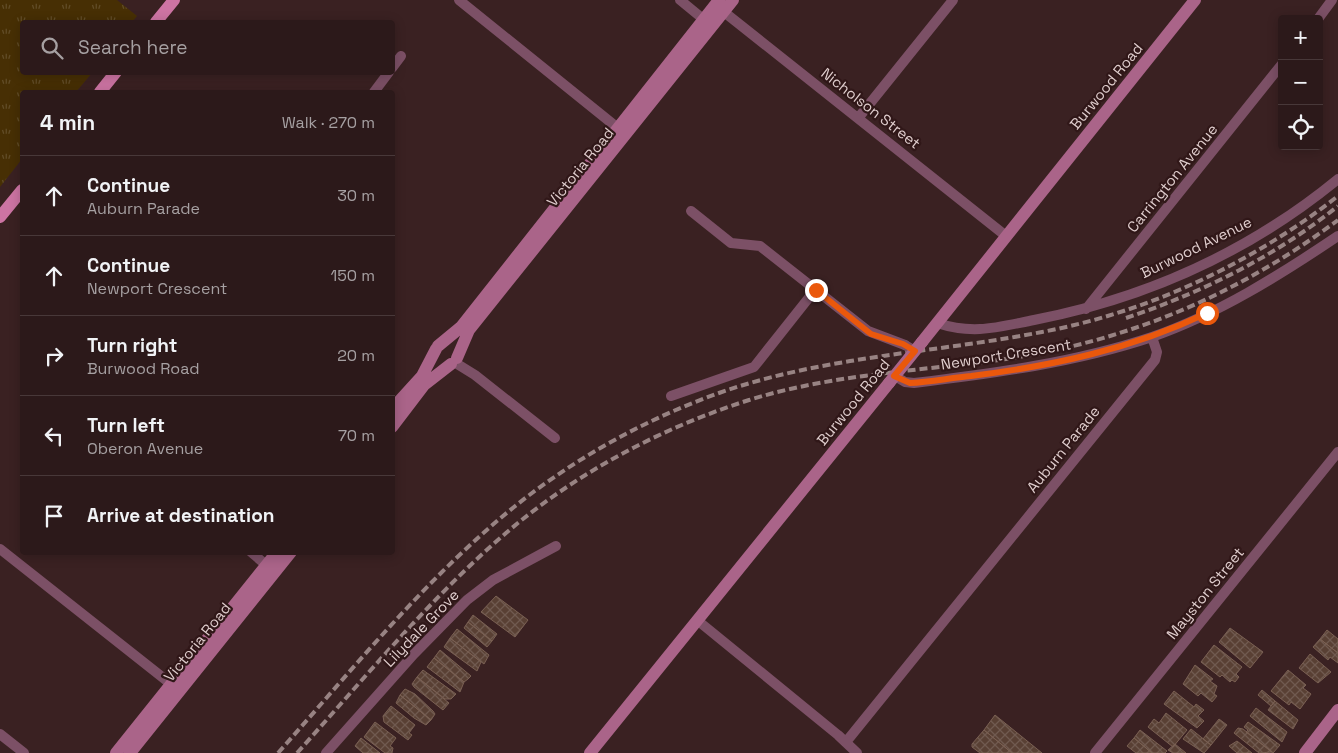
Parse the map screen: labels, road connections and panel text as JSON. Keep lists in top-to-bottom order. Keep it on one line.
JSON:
{"streets":{"street":["Burwood Road","Nicholson Street","Victoria Road","Carrington Avenue","Burwood Avenue","Newport Crescent","Auburn Parade","Mayston Street","Lilydale Grove"]},"crossings":[["Burwood Road","Nicholson Street"],["Burwood Road","Burwood Avenue"],["Burwood Road","Newport Crescent"],["Nicholson Street","Victoria Road"],["Carrington Avenue","Burwood Avenue"],["Newport Crescent","Auburn Parade"]],"page":{"map_buttons":["+","−"],"search":"Search here","heading":["4 min","Walk · 270 m"],"list":[["Continue","Auburn Parade","30 m"],["Continue","Newport Crescent","150 m"],["Turn right","Burwood Road","20 m"],["Turn left","Oberon Avenue","70 m"],"Arrive at destination"]}}
